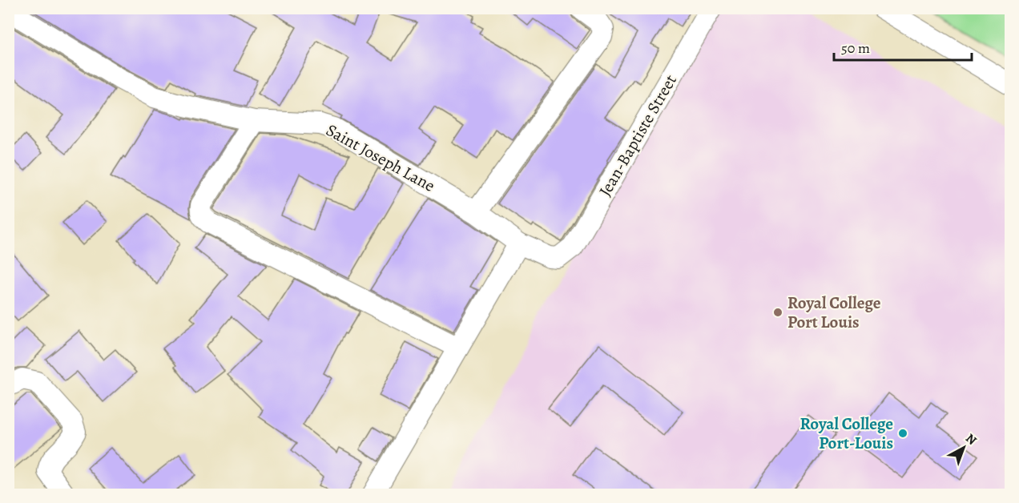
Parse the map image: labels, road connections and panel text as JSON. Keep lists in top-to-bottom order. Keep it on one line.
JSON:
{"streets":{"street":["Jean-Baptiste Street","Saint Joseph Lane"]},"crossings":[["Jean-Baptiste Street","Saint Joseph Lane"]],"places":["Royal College Port Louis","Royal College Port-Louis"],"scale_bar":"50 m","north":"top right"}
